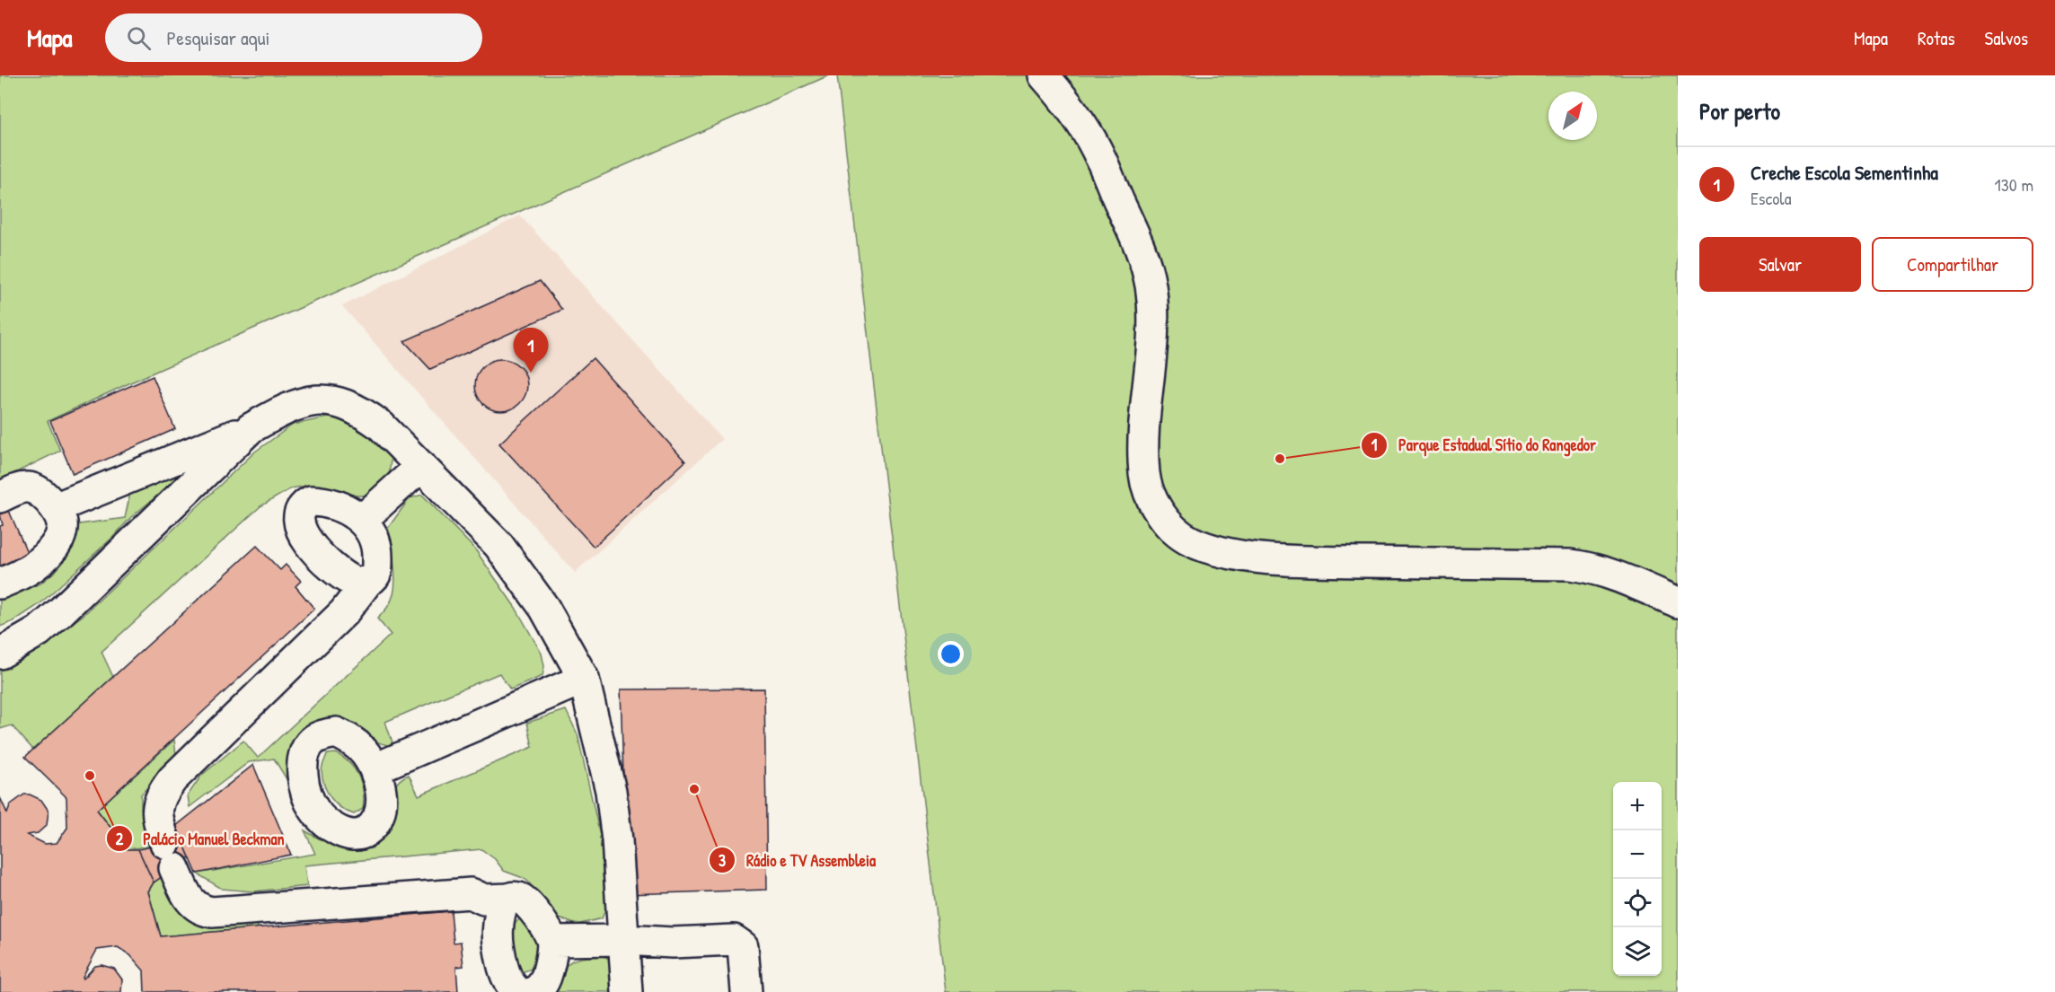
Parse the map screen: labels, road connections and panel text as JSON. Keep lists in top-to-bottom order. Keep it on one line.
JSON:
{"places":["Parque Estadual Sítio do Rangedor","Palácio Manuel Beckman","Rádio e TV Assembleia"],"north":"top right","page":{"header":"Mapa","search":"Pesquisar aqui","nav":["Mapa","Rotas","Salvos"],"heading":"Por perto","list":[{"mark":"1","name":"Creche Escola Sementinha","note":"Escola","value":"130 m"}],"buttons":["Salvar","Compartilhar"],"pins":"1","map_buttons":["+","−"]}}
